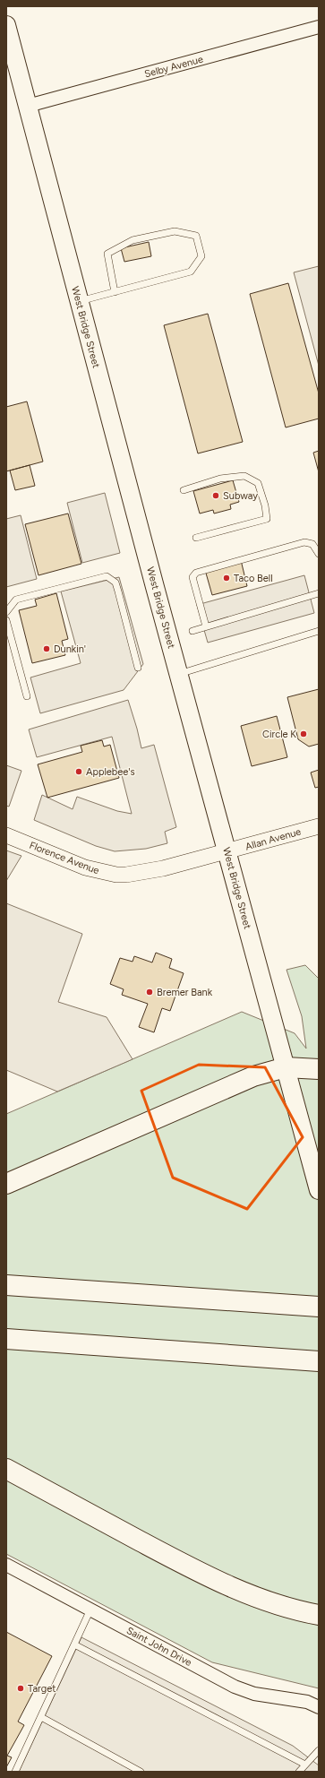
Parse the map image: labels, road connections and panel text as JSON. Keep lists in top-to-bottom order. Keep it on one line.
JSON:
{"streets":{"main road":["West Bridge Street"],"street":["Selby Avenue","Allan Avenue","Florence Avenue","Saint John Drive"]},"crossings":[["Selby Avenue","West Bridge Street"],["West Bridge Street","Allan Avenue"],["West Bridge Street","Florence Avenue"],["Allan Avenue","Florence Avenue"]],"places":["Subway","Taco Bell","Dunkin'","Circle K","Applebee's","Bremer Bank","Target"]}
